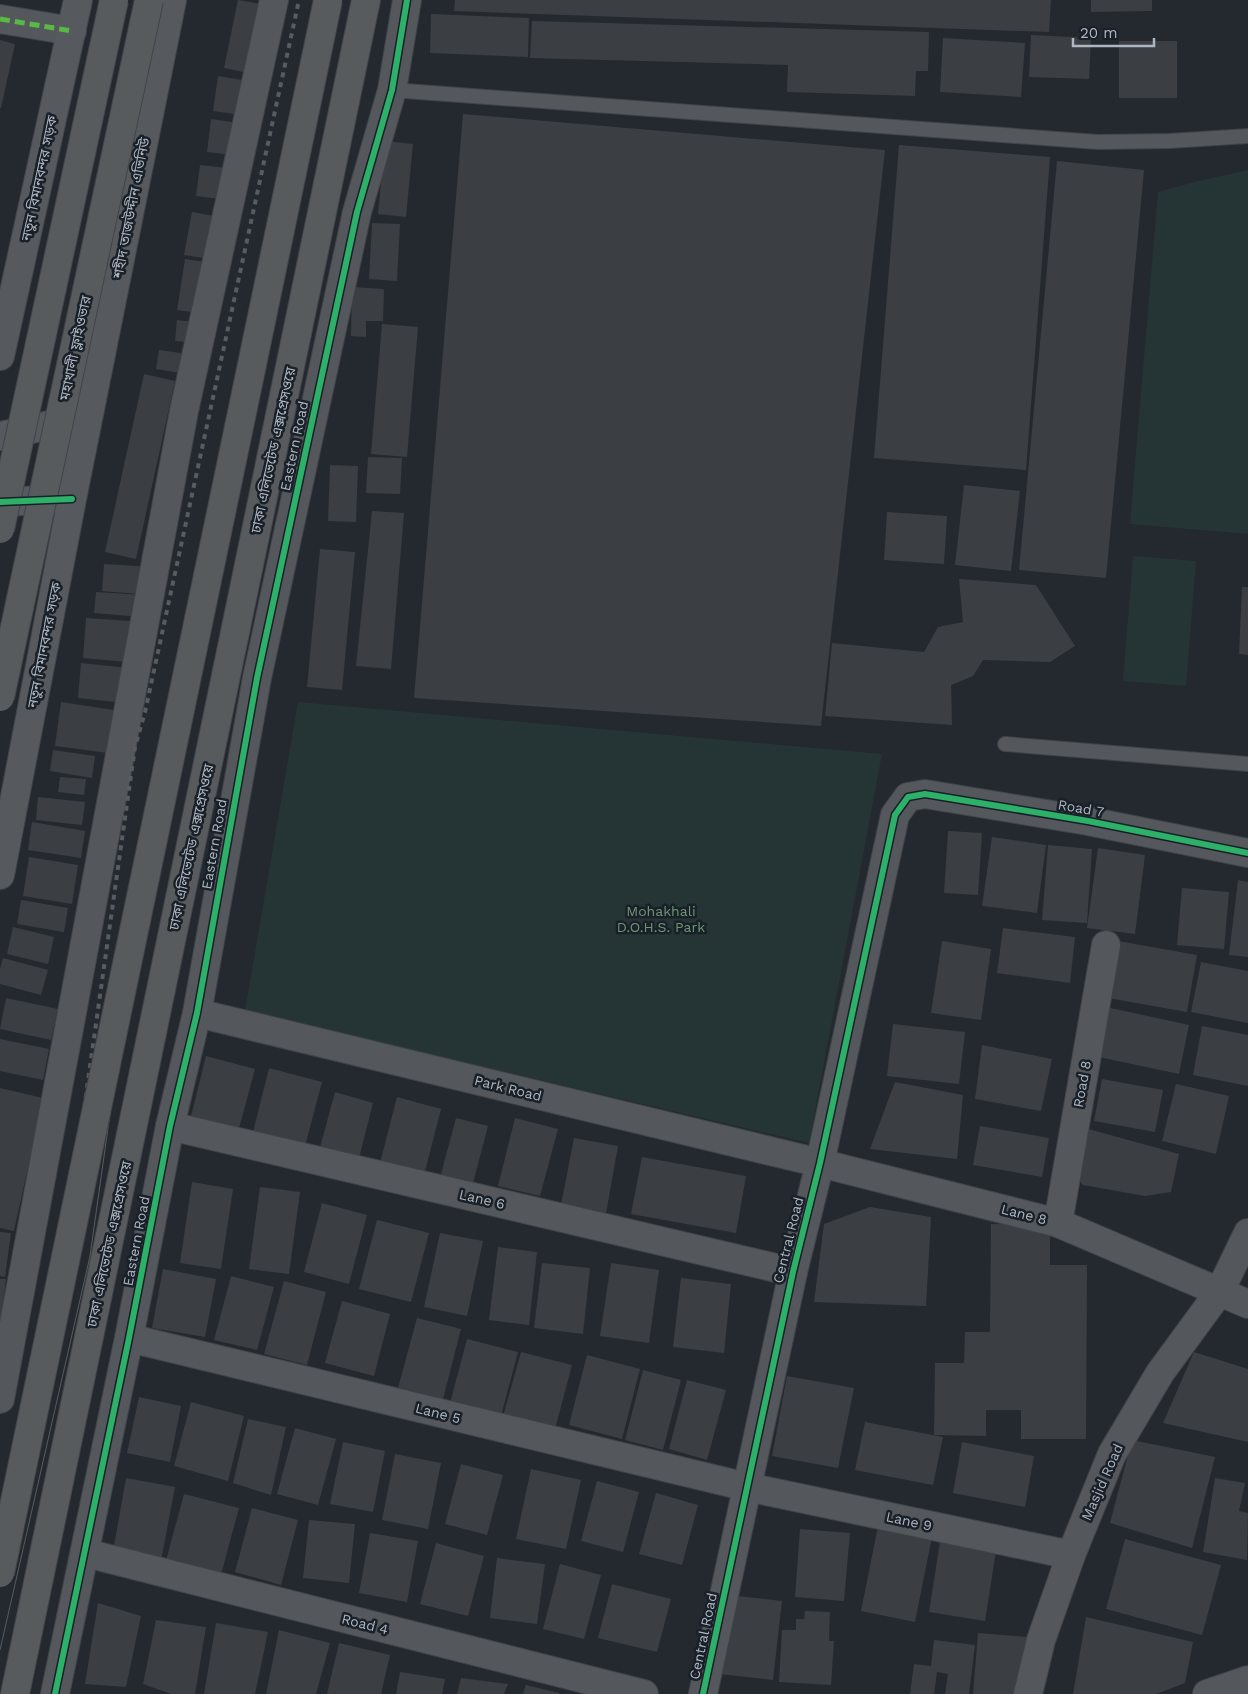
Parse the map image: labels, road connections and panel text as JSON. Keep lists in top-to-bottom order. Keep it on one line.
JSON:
{"streets":{"highway":["মহাখালী ফ্লাইওভার","ঢাকা এলিভেটেড এক্সপ্রেসওয়ে"],"main road":["নতুন বিমানবন্দর সড়ক","শহীদ তাজউদ্দীন এভিনিউ"],"street":["Eastern Road","Road 7","Road 8","Park Road","Lane 6","Lane 8","Central Road","Lane 5","Masjid Road","Lane 9","Road 4"]},"crossings":[["নতুন বিমানবন্দর সড়ক","শহীদ তাজউদ্দীন এভিনিউ"],["Eastern Road","Park Road"],["Eastern Road","Lane 6"],["Eastern Road","Lane 5"],["Eastern Road","Road 4"],["Road 7","Central Road"],["Road 8","Lane 8"],["Park Road","Lane 8"],["Park Road","Central Road"],["Lane 6","Central Road"],["Lane 8","Central Road"],["Lane 8","Masjid Road"],["Central Road","Lane 5"],["Central Road","Lane 9"],["Lane 5","Lane 9"],["Masjid Road","Lane 9"]],"parks":["Mohakhali D.O.H.S. Park"],"scale_bar":"20 m"}
